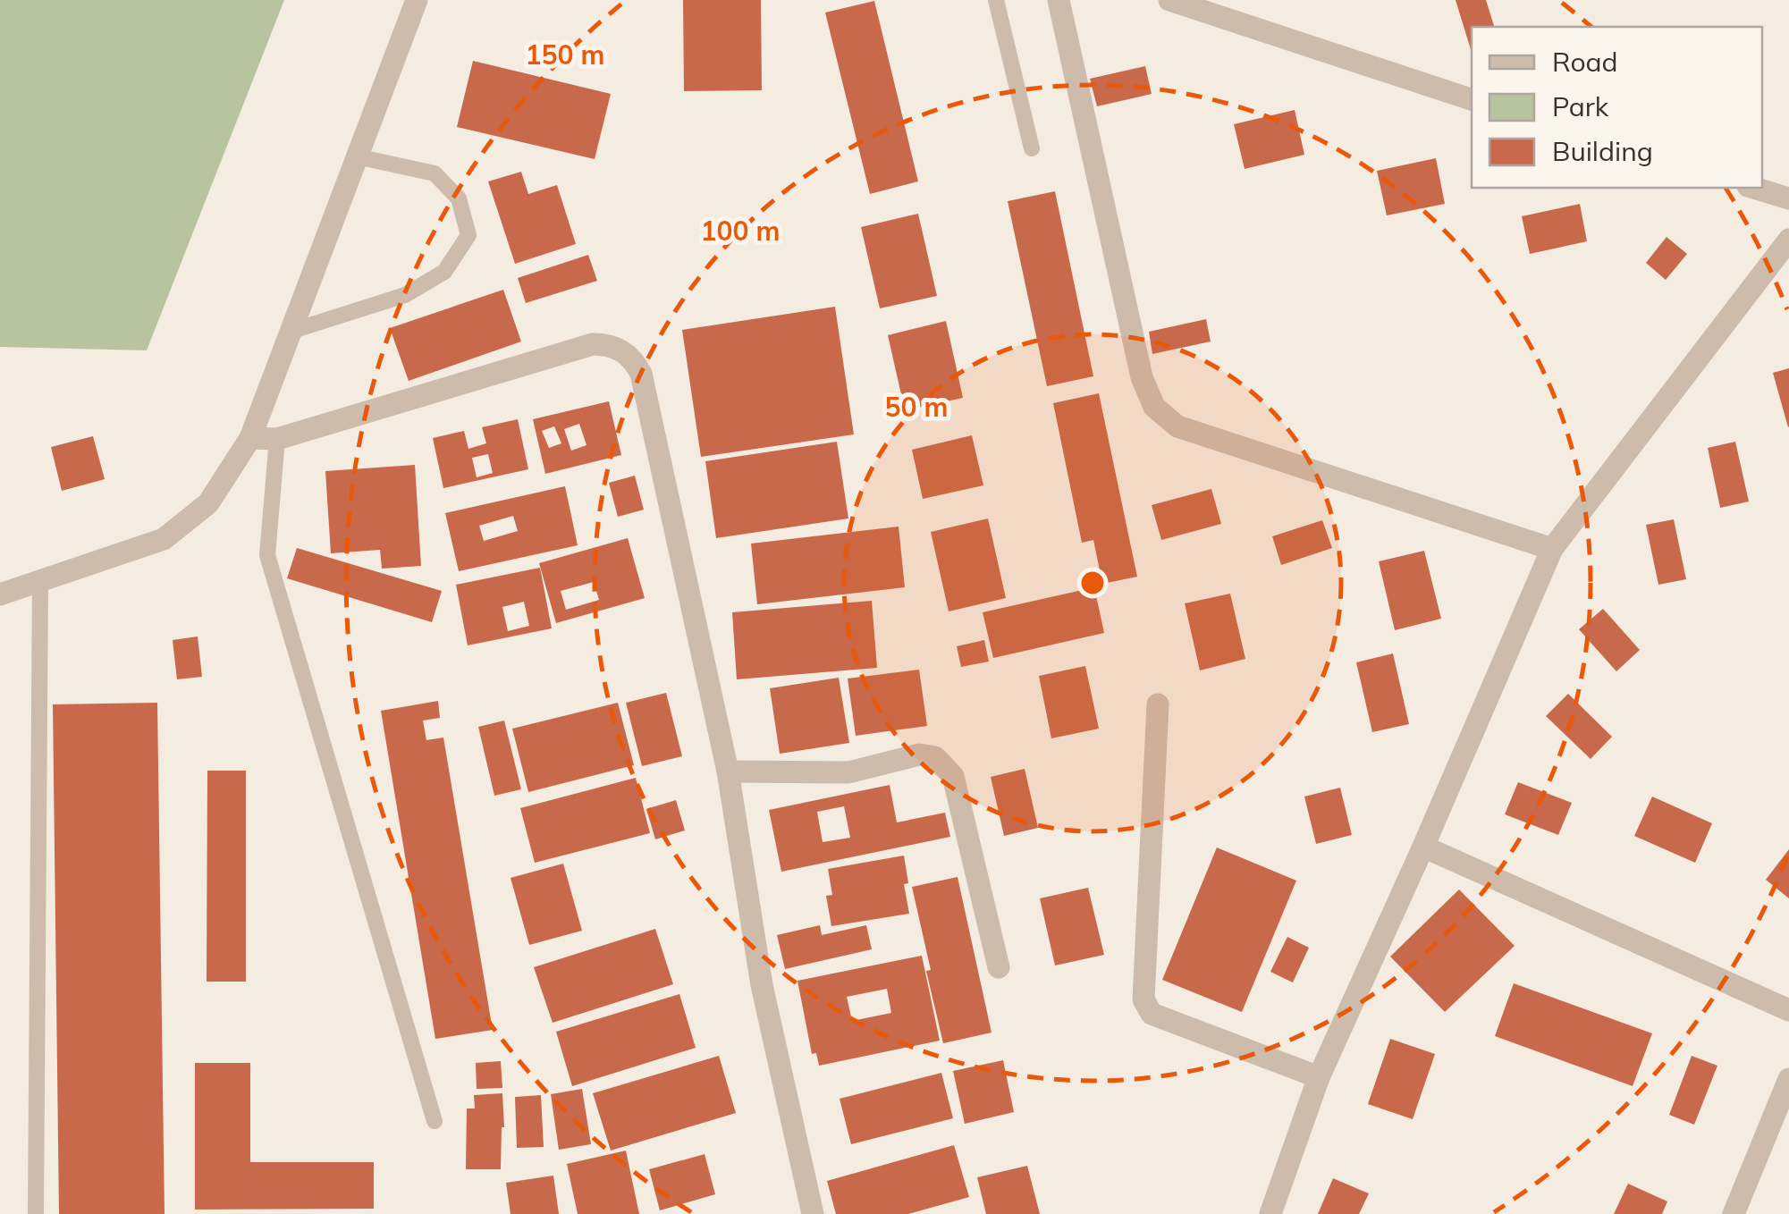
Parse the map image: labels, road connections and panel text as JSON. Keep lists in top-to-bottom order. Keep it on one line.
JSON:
{"legend":["Road","Park","Building"],"rings":["150 m","100 m","50 m"]}
